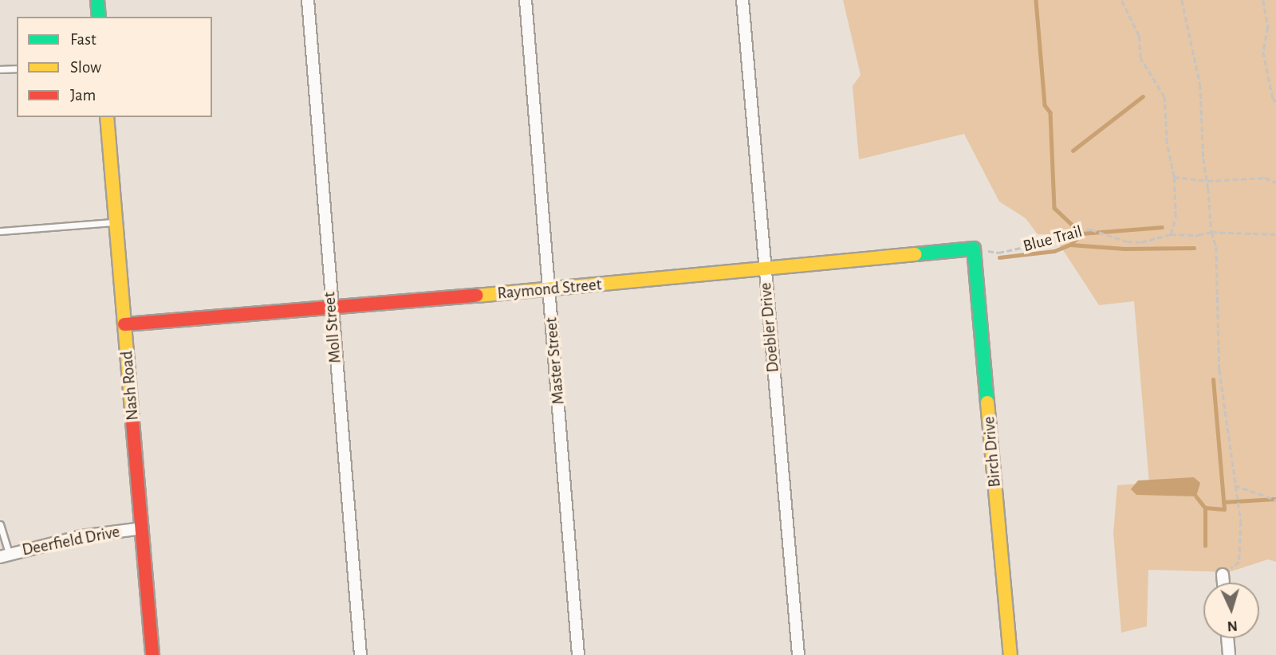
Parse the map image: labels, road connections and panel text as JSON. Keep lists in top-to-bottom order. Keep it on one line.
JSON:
{"streets":{"street":["Raymond Street","Moll Street","Doebler Drive","Master Street","Nash Road","Birch Drive","Deerfield Drive"],"path":["Blue Trail"]},"crossings":[["Blue Trail","Raymond Street"],["Blue Trail","Birch Drive"],["Raymond Street","Moll Street"],["Raymond Street","Doebler Drive"],["Raymond Street","Master Street"],["Raymond Street","Nash Road"],["Raymond Street","Birch Drive"],["Nash Road","Deerfield Drive"]],"legend":["Fast","Slow","Jam"],"north":"bottom"}
